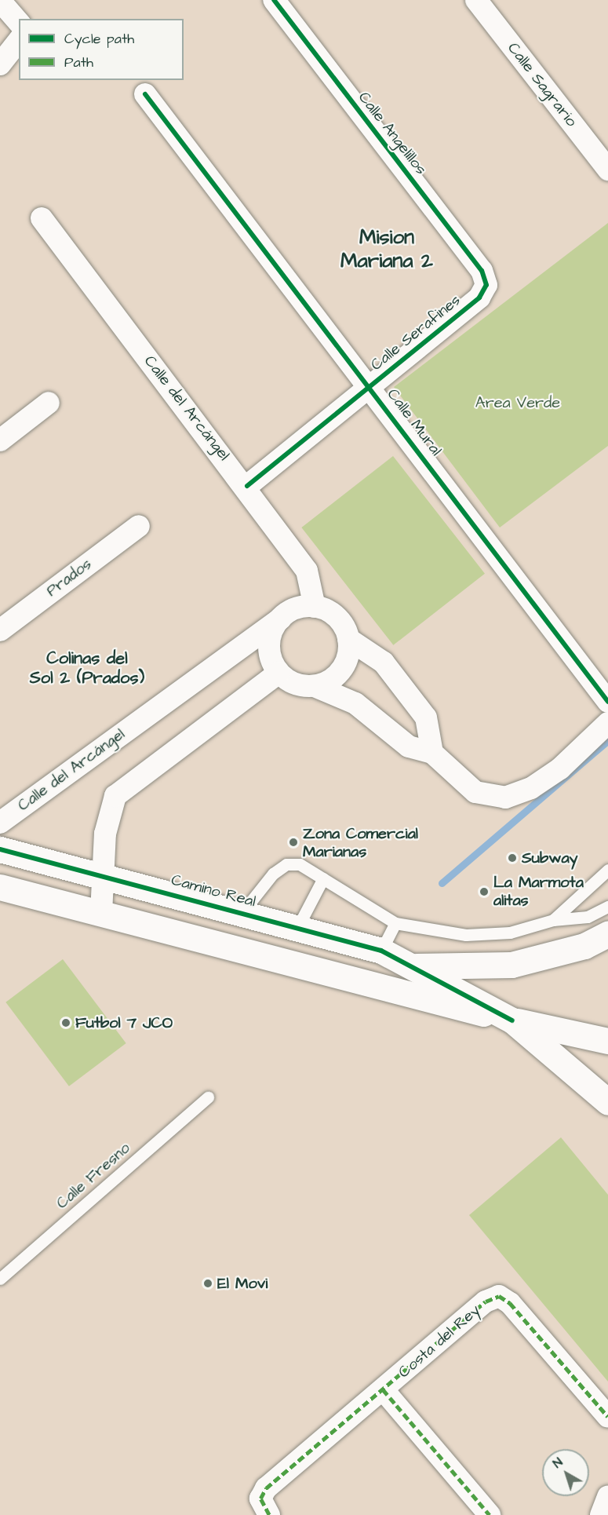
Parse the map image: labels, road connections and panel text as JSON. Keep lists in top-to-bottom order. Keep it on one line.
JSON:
{"streets":{"main road":["Camino Real"],"street":["Calle Sagrario","Calle Angelillos","Calle Serafines","Calle del Arcángel","Calle Mural","Prados","Costa del Rey"],"lane":["Calle Fresno"]},"crossings":[["Calle Angelillos","Calle Serafines"],["Calle Serafines","Calle del Arcángel"],["Calle Serafines","Calle Mural"]],"districts":["Mision Mariana 2","Colinas del Sol 2 (Prados)"],"parks":["Area Verde"],"places":["Zona Comercial Marianas","Subway","La Marmota alitas","Futbol 7 JCO","El Movi"],"legend":["Cycle path","Path"],"north":"top left"}
